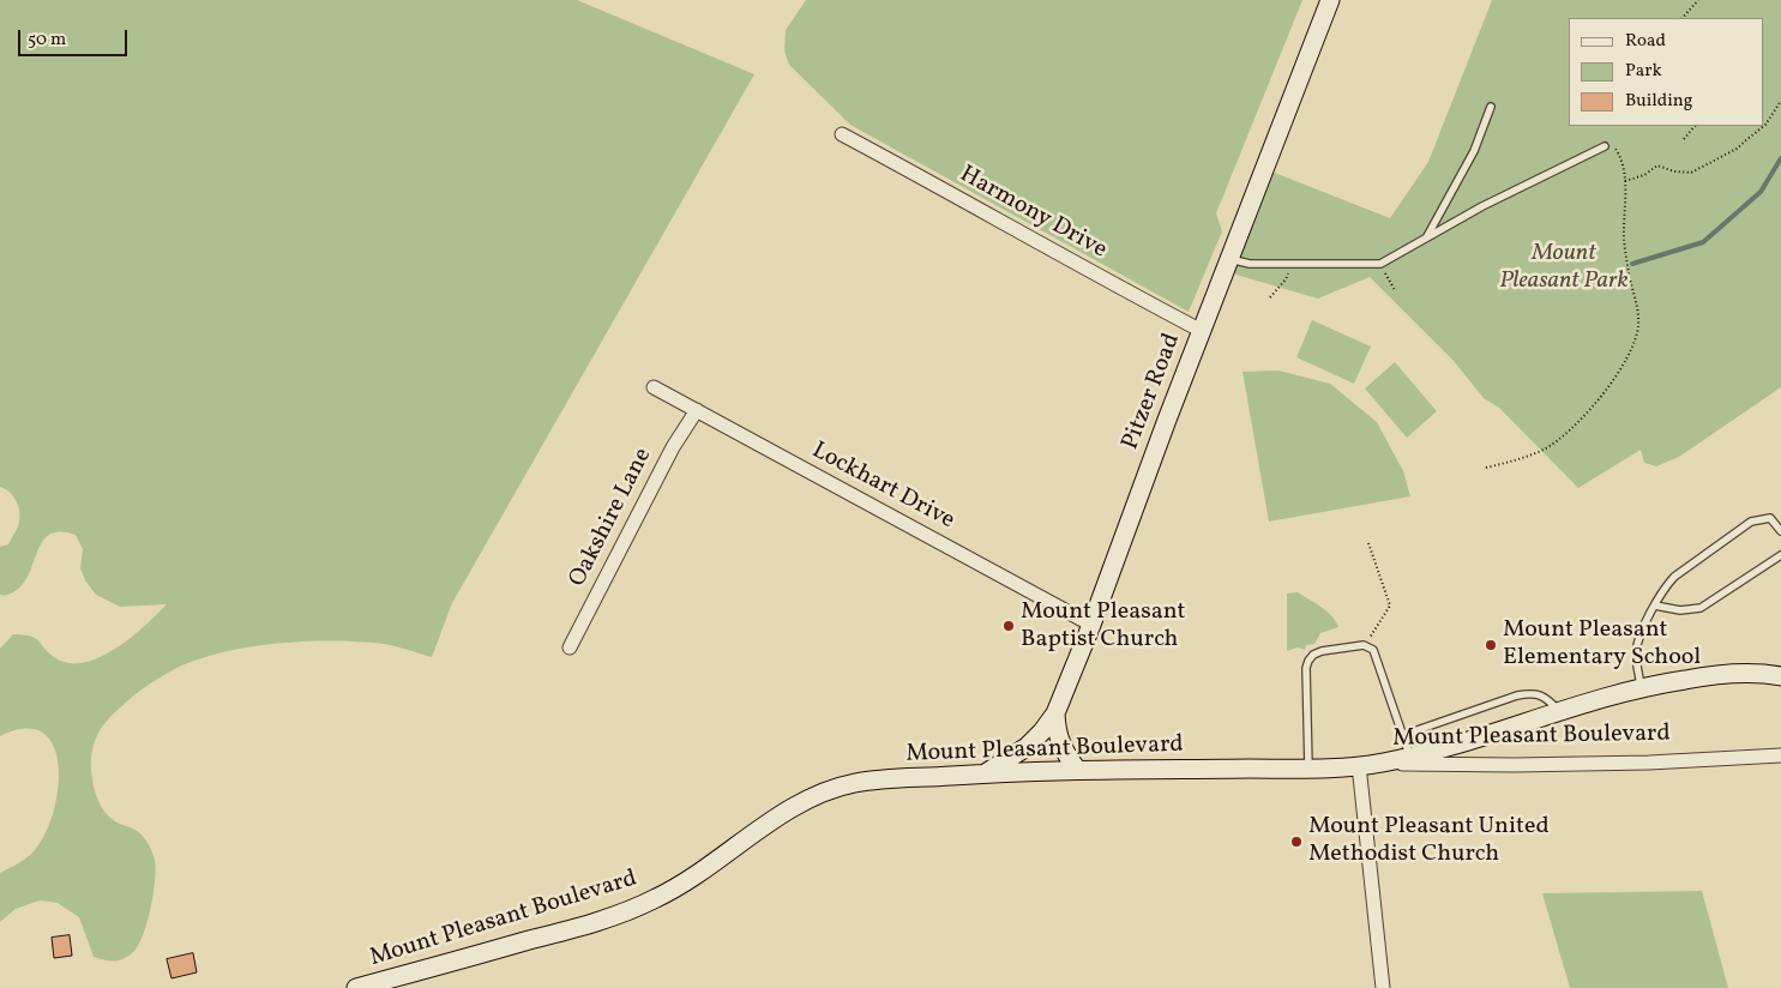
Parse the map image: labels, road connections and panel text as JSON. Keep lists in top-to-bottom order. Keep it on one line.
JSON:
{"streets":{"street":["Harmony Drive","Pitzer Road","Lockhart Drive","Oakshire Lane","Mount Pleasant Boulevard"]},"crossings":[["Harmony Drive","Pitzer Road"],["Pitzer Road","Lockhart Drive"],["Pitzer Road","Mount Pleasant Boulevard"],["Lockhart Drive","Oakshire Lane"]],"parks":["Mount Pleasant Park"],"places":["Mount Pleasant Baptist Church","Mount Pleasant Elementary School","Mount Pleasant United Methodist Church"],"legend":["Road","Park","Building"],"scale_bar":"50 m"}
